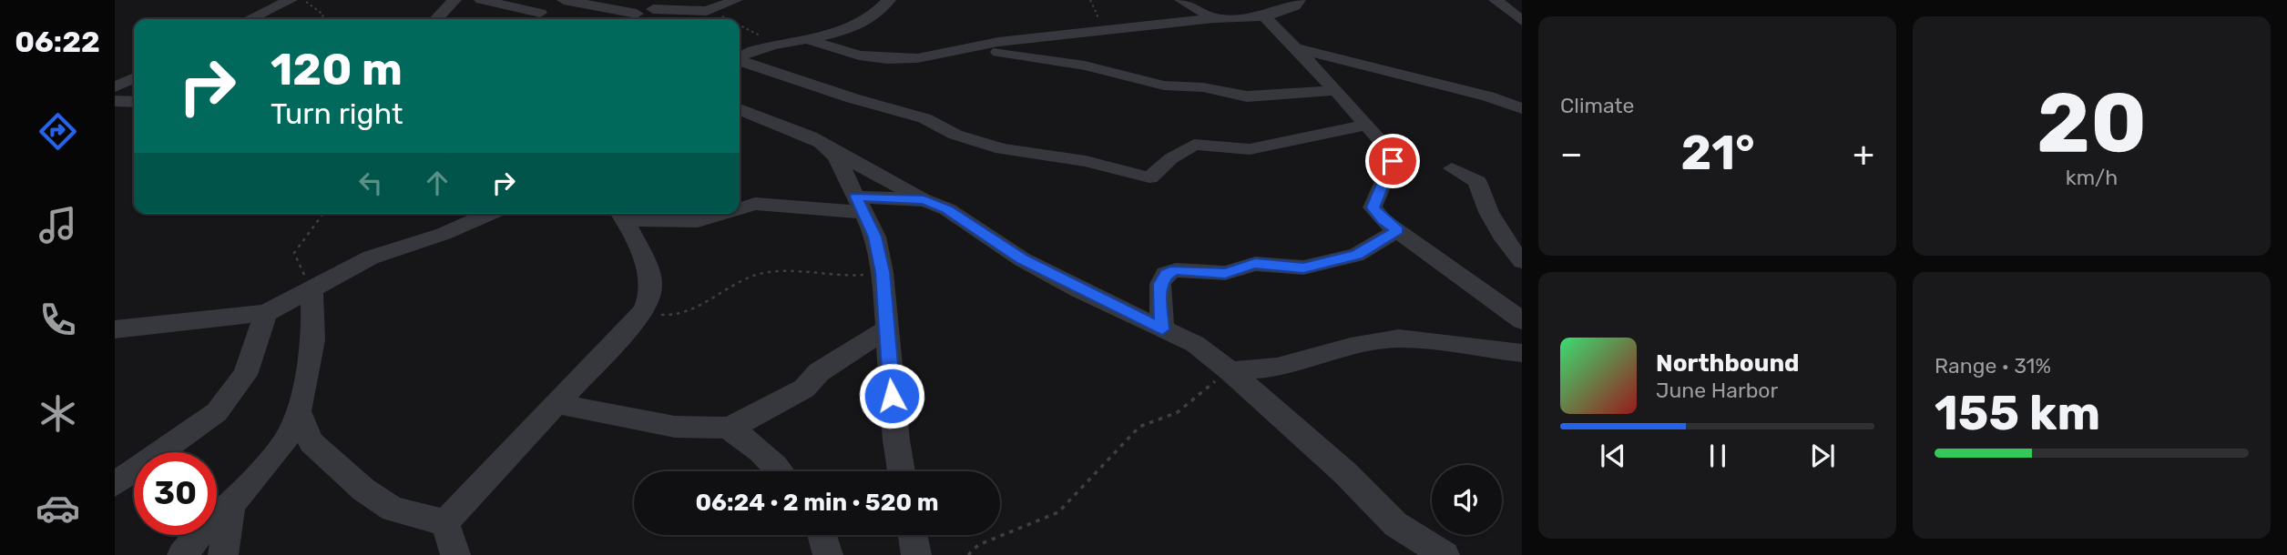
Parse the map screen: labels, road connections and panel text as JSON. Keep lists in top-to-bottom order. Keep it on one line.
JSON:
{"page":{"tabs":"06:22","tile":["Climate",["20","km/h"],["Range · 31%","155 km"]],"turn":["120 m","Turn right"],"heat":["−","21°","+"],"song":["Northbound","June Harbor"],"limit":"30","trip":"06:24 · 2 min · 520 m"}}
